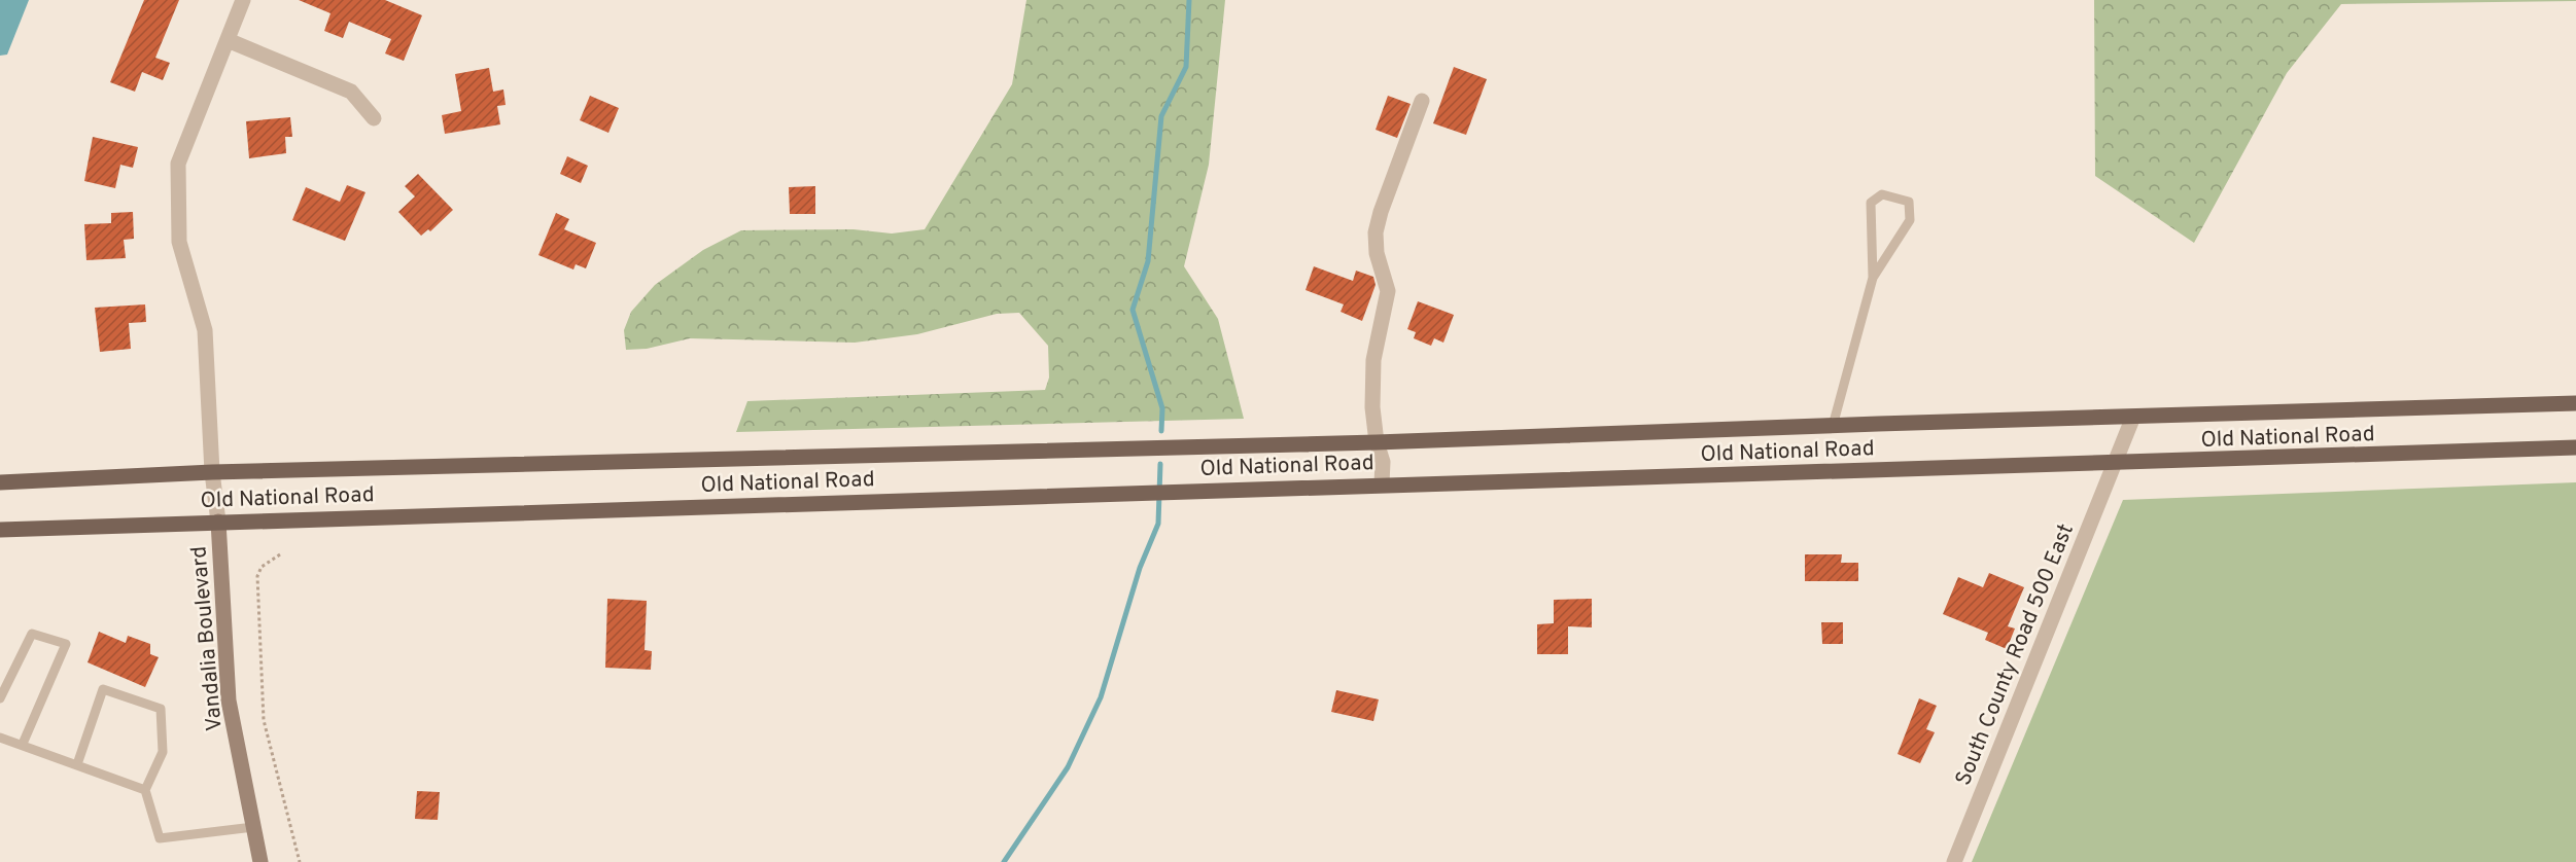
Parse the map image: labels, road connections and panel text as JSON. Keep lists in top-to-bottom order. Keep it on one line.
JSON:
{"streets":{"main road":["Old National Road"],"street":["Vandalia Boulevard","South County Road 500 East"]},"crossings":[["Old National Road","Vandalia Boulevard"],["Old National Road","South County Road 500 East"]]}
